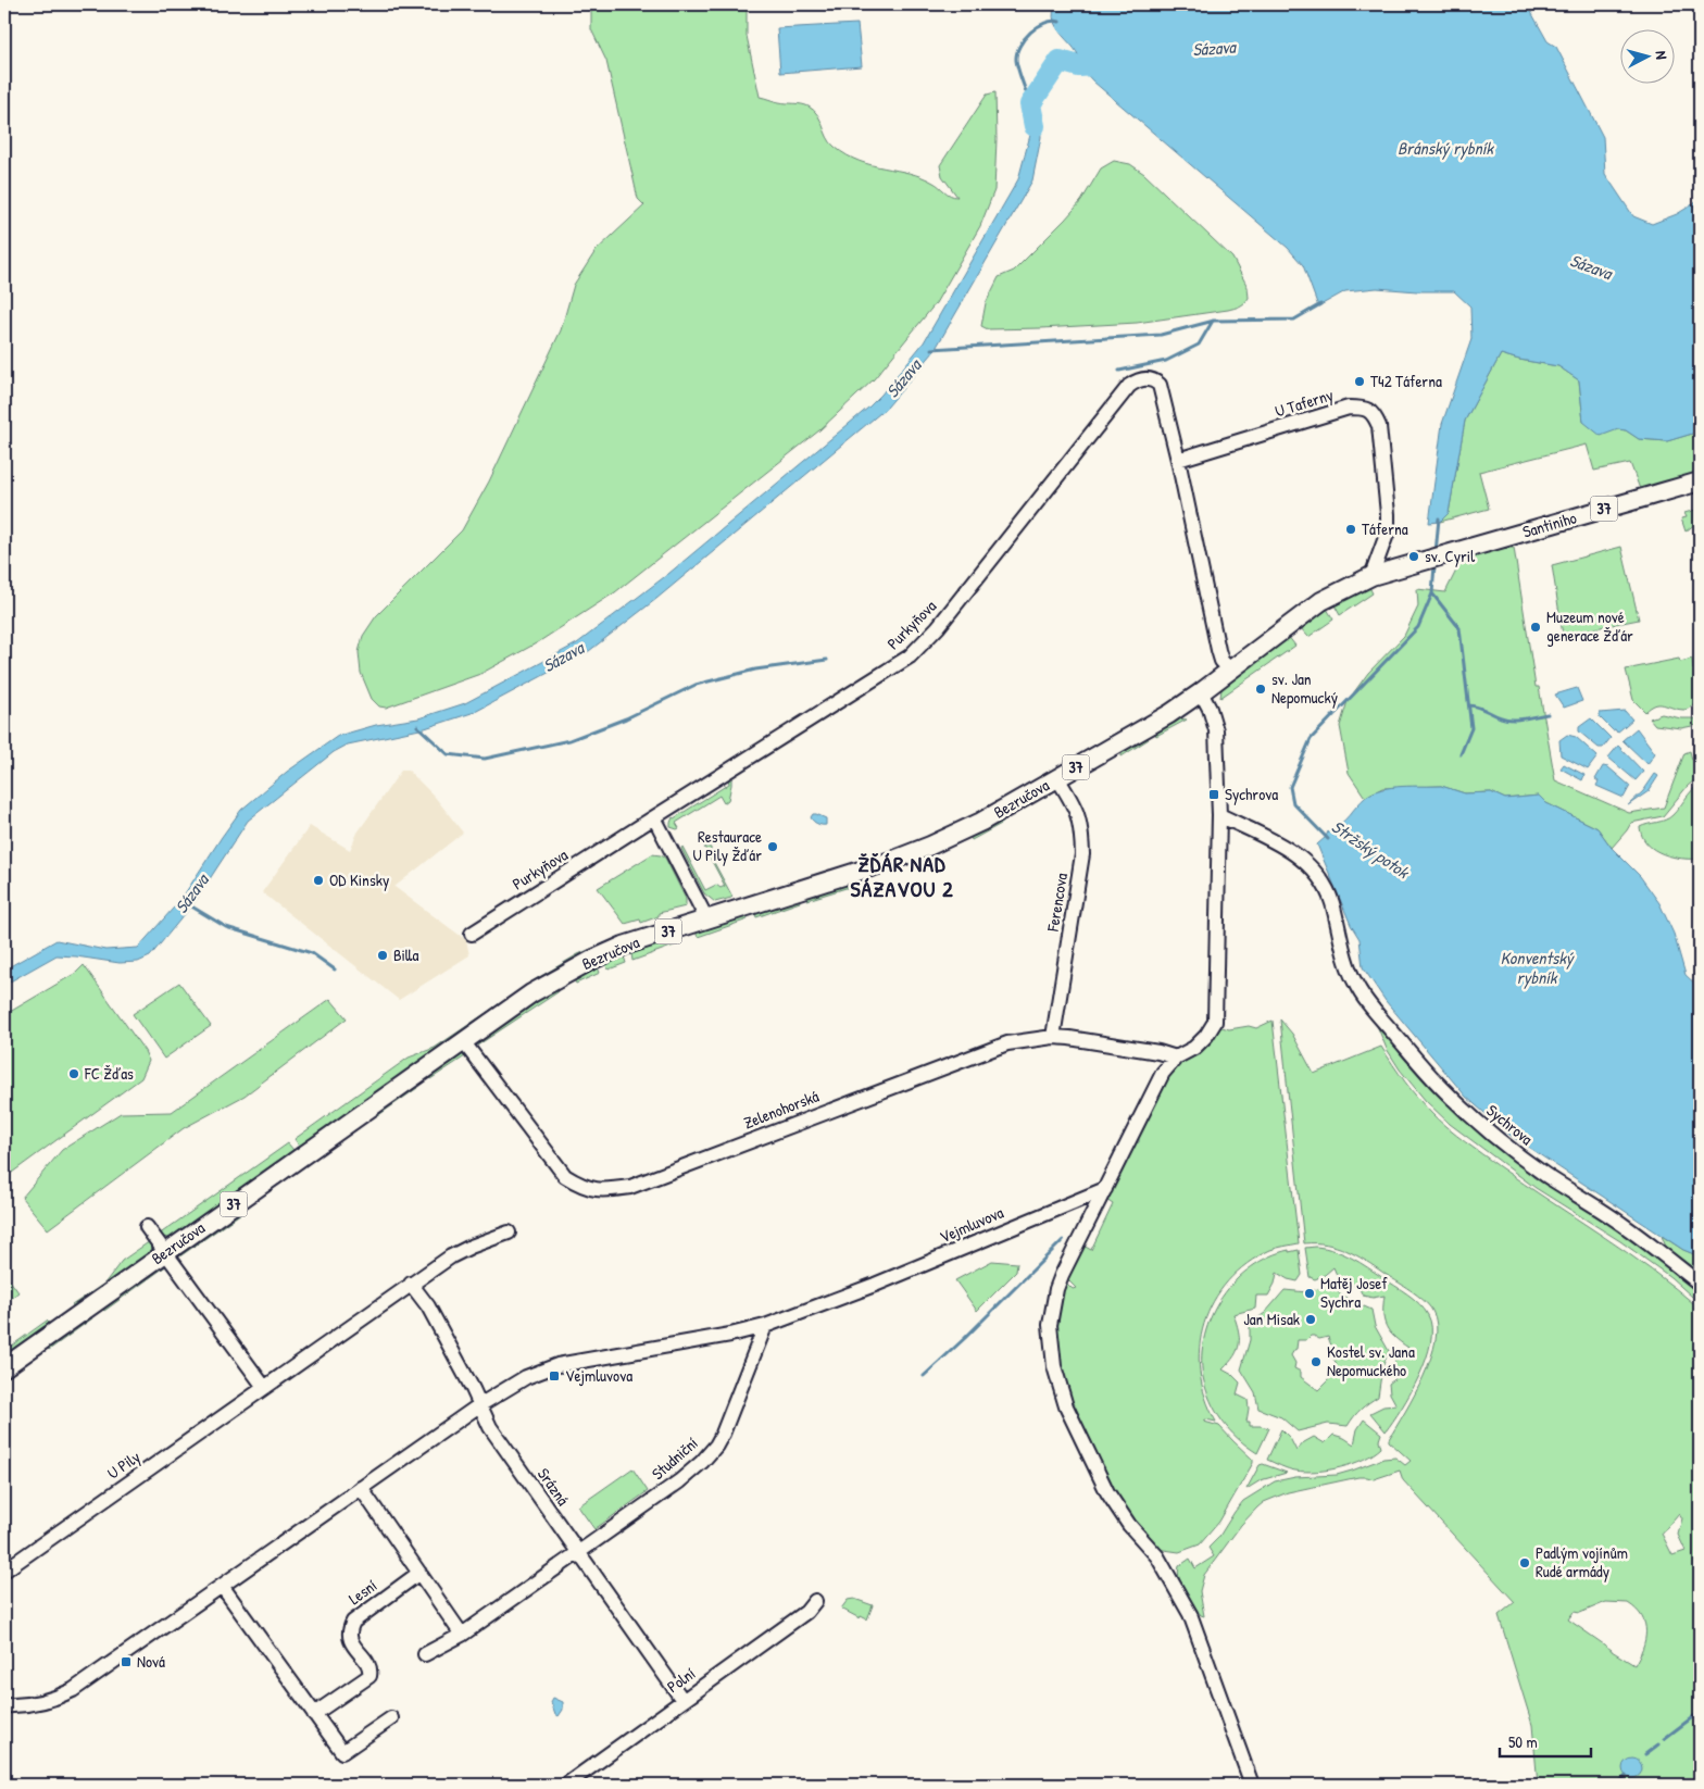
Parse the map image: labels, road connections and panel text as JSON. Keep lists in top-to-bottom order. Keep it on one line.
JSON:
{"streets":{"main road":["37","Santiniho","Bezručova"],"street":["U Taferny","Purkyňova","Ferencova","Zelenohorská","Sychrova","Vejmluvova","Studniční","U Pily","Srázná","Lesní","Polní"]},"crossings":[["U Taferny","Santiniho"],["U Taferny","Purkyňova"],["U Taferny","Bezručova"],["Santiniho","Bezručova"],["Bezručova","Ferencova"],["Bezručova","Zelenohorská"],["Ferencova","Zelenohorská"],["Vejmluvova","Studniční"],["Vejmluvova","Srázná"],["Studniční","Srázná"],["U Pily","Srázná"],["Srázná","Polní"]],"districts":["ŽĎÁR NAD SÁZAVOU 2"],"water":["Sázava","Bránský rybník","Stržský potok","Konventský rybník"],"places":{"other":["T42 Táferna","Táferna","sv. Cyril","Muzeum nové generace Žďár","sv. Jan Nepomucký","Restaurace U Pily Žďár","OD Kinsky","Billa","FC Žďas","Matěj Josef Sychra","Jan Misak","Kostel sv. Jana Nepomuckého","Padlým vojínům Rudé armády"],"transit":["Sychrova","Vejmluvova","Nová"]},"scale_bar":"50 m","north":"right"}
